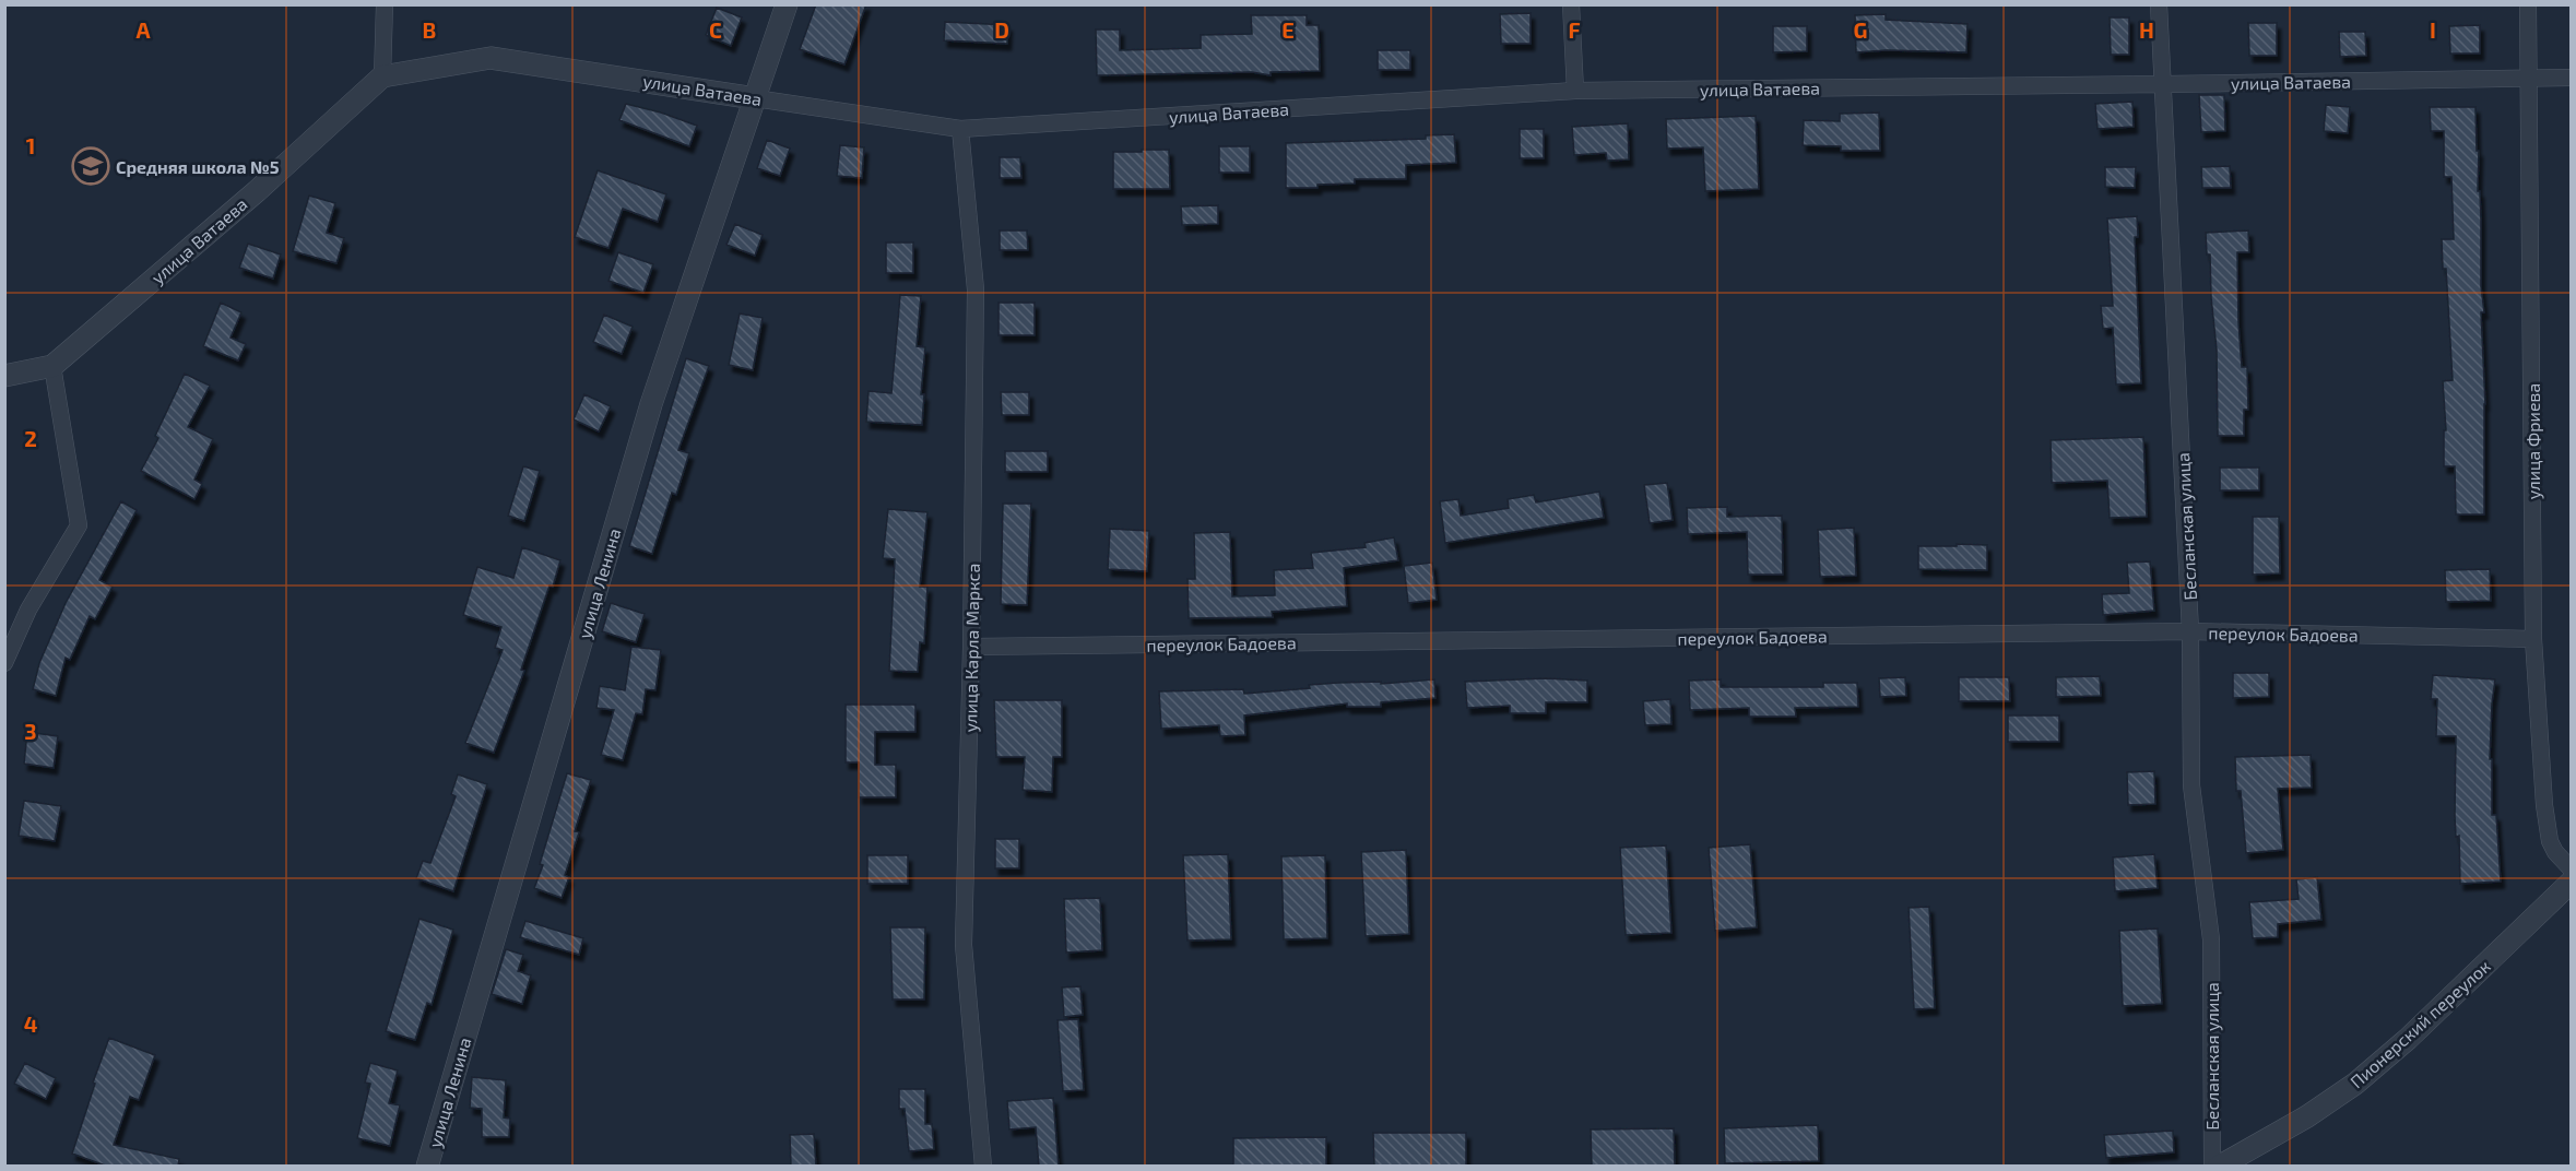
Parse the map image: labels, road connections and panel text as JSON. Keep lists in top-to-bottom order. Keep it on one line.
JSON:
{"streets":{"street":["улица Ватаева","улица Фриева","Бесланская улица","улица Ленина","переулок Бадоева","улица Карла Маркса","Пионерский переулок"]},"crossings":[["улица Ватаева","улица Фриева"],["улица Ватаева","Бесланская улица"],["улица Ватаева","улица Ленина"],["улица Ватаева","улица Карла Маркса"],["улица Фриева","переулок Бадоева"],["Бесланская улица","переулок Бадоева"],["переулок Бадоева","улица Карла Маркса"]],"places":{"school or university":["Средняя школа №5"]},"grid":{"columns":["A","B","C","D","E","F","G","H","I"],"rows":["1","2","3","4"]}}
